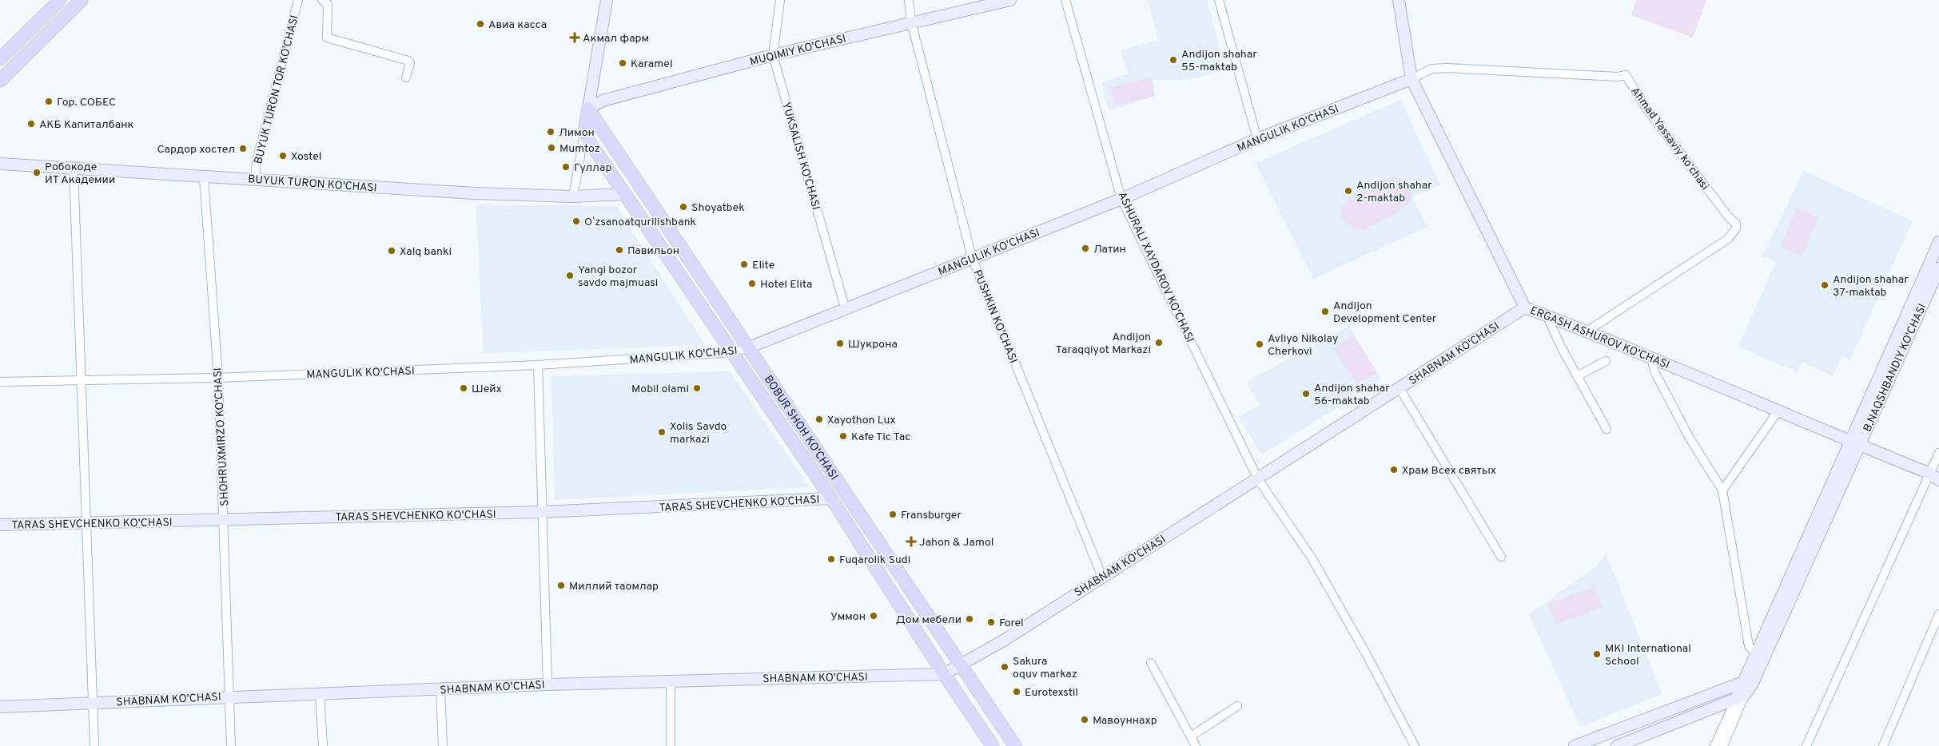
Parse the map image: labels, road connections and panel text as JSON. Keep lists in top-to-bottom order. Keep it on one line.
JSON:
{"streets":{"main road":["BOBUR SHOH KO'CHASI"],"street":["MUQIMIY KO'CHASI","BUYUK TURON TOR KO'CHASI","MANGULIK KO'CHASI","Ahmad Yassaviy koʻchasi","YUKSALISH KO'CHASI","BUYUK TURON KO'CHASI","ASHURALI XAYDAROV KO'CHASI","PUSHKIN KO'CHASI","ERGASH ASHUROV KO'CHASI","SHABNAM KO'CHASI","B.NAQSHBANDIY KO'CHASI","SHOHRUXMIRZO KO'CHASI","TARAS SHEVCHENKO KO'CHASI"]},"crossings":[["MUQIMIY KO'CHASI","YUKSALISH KO'CHASI"],["MUQIMIY KO'CHASI","PUSHKIN KO'CHASI"],["MUQIMIY KO'CHASI","BOBUR SHOH KO'CHASI"],["BUYUK TURON TOR KO'CHASI","BUYUK TURON KO'CHASI"],["MANGULIK KO'CHASI","Ahmad Yassaviy koʻchasi"],["MANGULIK KO'CHASI","YUKSALISH KO'CHASI"],["MANGULIK KO'CHASI","ASHURALI XAYDAROV KO'CHASI"],["MANGULIK KO'CHASI","PUSHKIN KO'CHASI"],["MANGULIK KO'CHASI","ERGASH ASHUROV KO'CHASI"],["MANGULIK KO'CHASI","BOBUR SHOH KO'CHASI"],["MANGULIK KO'CHASI","SHOHRUXMIRZO KO'CHASI"],["Ahmad Yassaviy koʻchasi","ERGASH ASHUROV KO'CHASI"],["BUYUK TURON KO'CHASI","BOBUR SHOH KO'CHASI"],["BUYUK TURON KO'CHASI","SHOHRUXMIRZO KO'CHASI"],["ASHURALI XAYDAROV KO'CHASI","SHABNAM KO'CHASI"],["PUSHKIN KO'CHASI","SHABNAM KO'CHASI"],["ERGASH ASHUROV KO'CHASI","SHABNAM KO'CHASI"],["ERGASH ASHUROV KO'CHASI","B.NAQSHBANDIY KO'CHASI"],["SHABNAM KO'CHASI","BOBUR SHOH KO'CHASI"],["SHABNAM KO'CHASI","SHOHRUXMIRZO KO'CHASI"],["BOBUR SHOH KO'CHASI","TARAS SHEVCHENKO KO'CHASI"],["SHOHRUXMIRZO KO'CHASI","TARAS SHEVCHENKO KO'CHASI"]],"places":{"other":["Авиа касса","Andijon shahar 55-maktab","Karamel","Гор. СОБЕС","АКБ Капиталбанк","Лимон","Mumtoz","Сардор хостел","Xostel","Гуллар","Робокоде ИТ Академии","Andijon shahar 2-maktab","Shoyatbek","Oʻzsanoatqurilishbank","Латин","Павильон","Xalq banki","Elite","Yangi bozor savdo majmuasi","Hotel Elita","Andijon shahar 37-maktab","Andijon Development Center","Andijon Taraqqiyot Markazi","Шукрона","Avliyo Nikolay Cherkovi","Шейх","Mobil olami","Andijon shahar 56-maktab","Xayothon Lux","Xolis Savdo markazi","Kafe Tic Tac","Храм Всех святых","Fransburger","Fuqarolik Sudi","Миллий таомлар","Уммон","Дом мебели","Forel","MKI International School","Sakura oquv markaz","Eurotexstil","Мавоуннахр"],"health":["Акмал фарм","Jahon & Jamol"]}}
